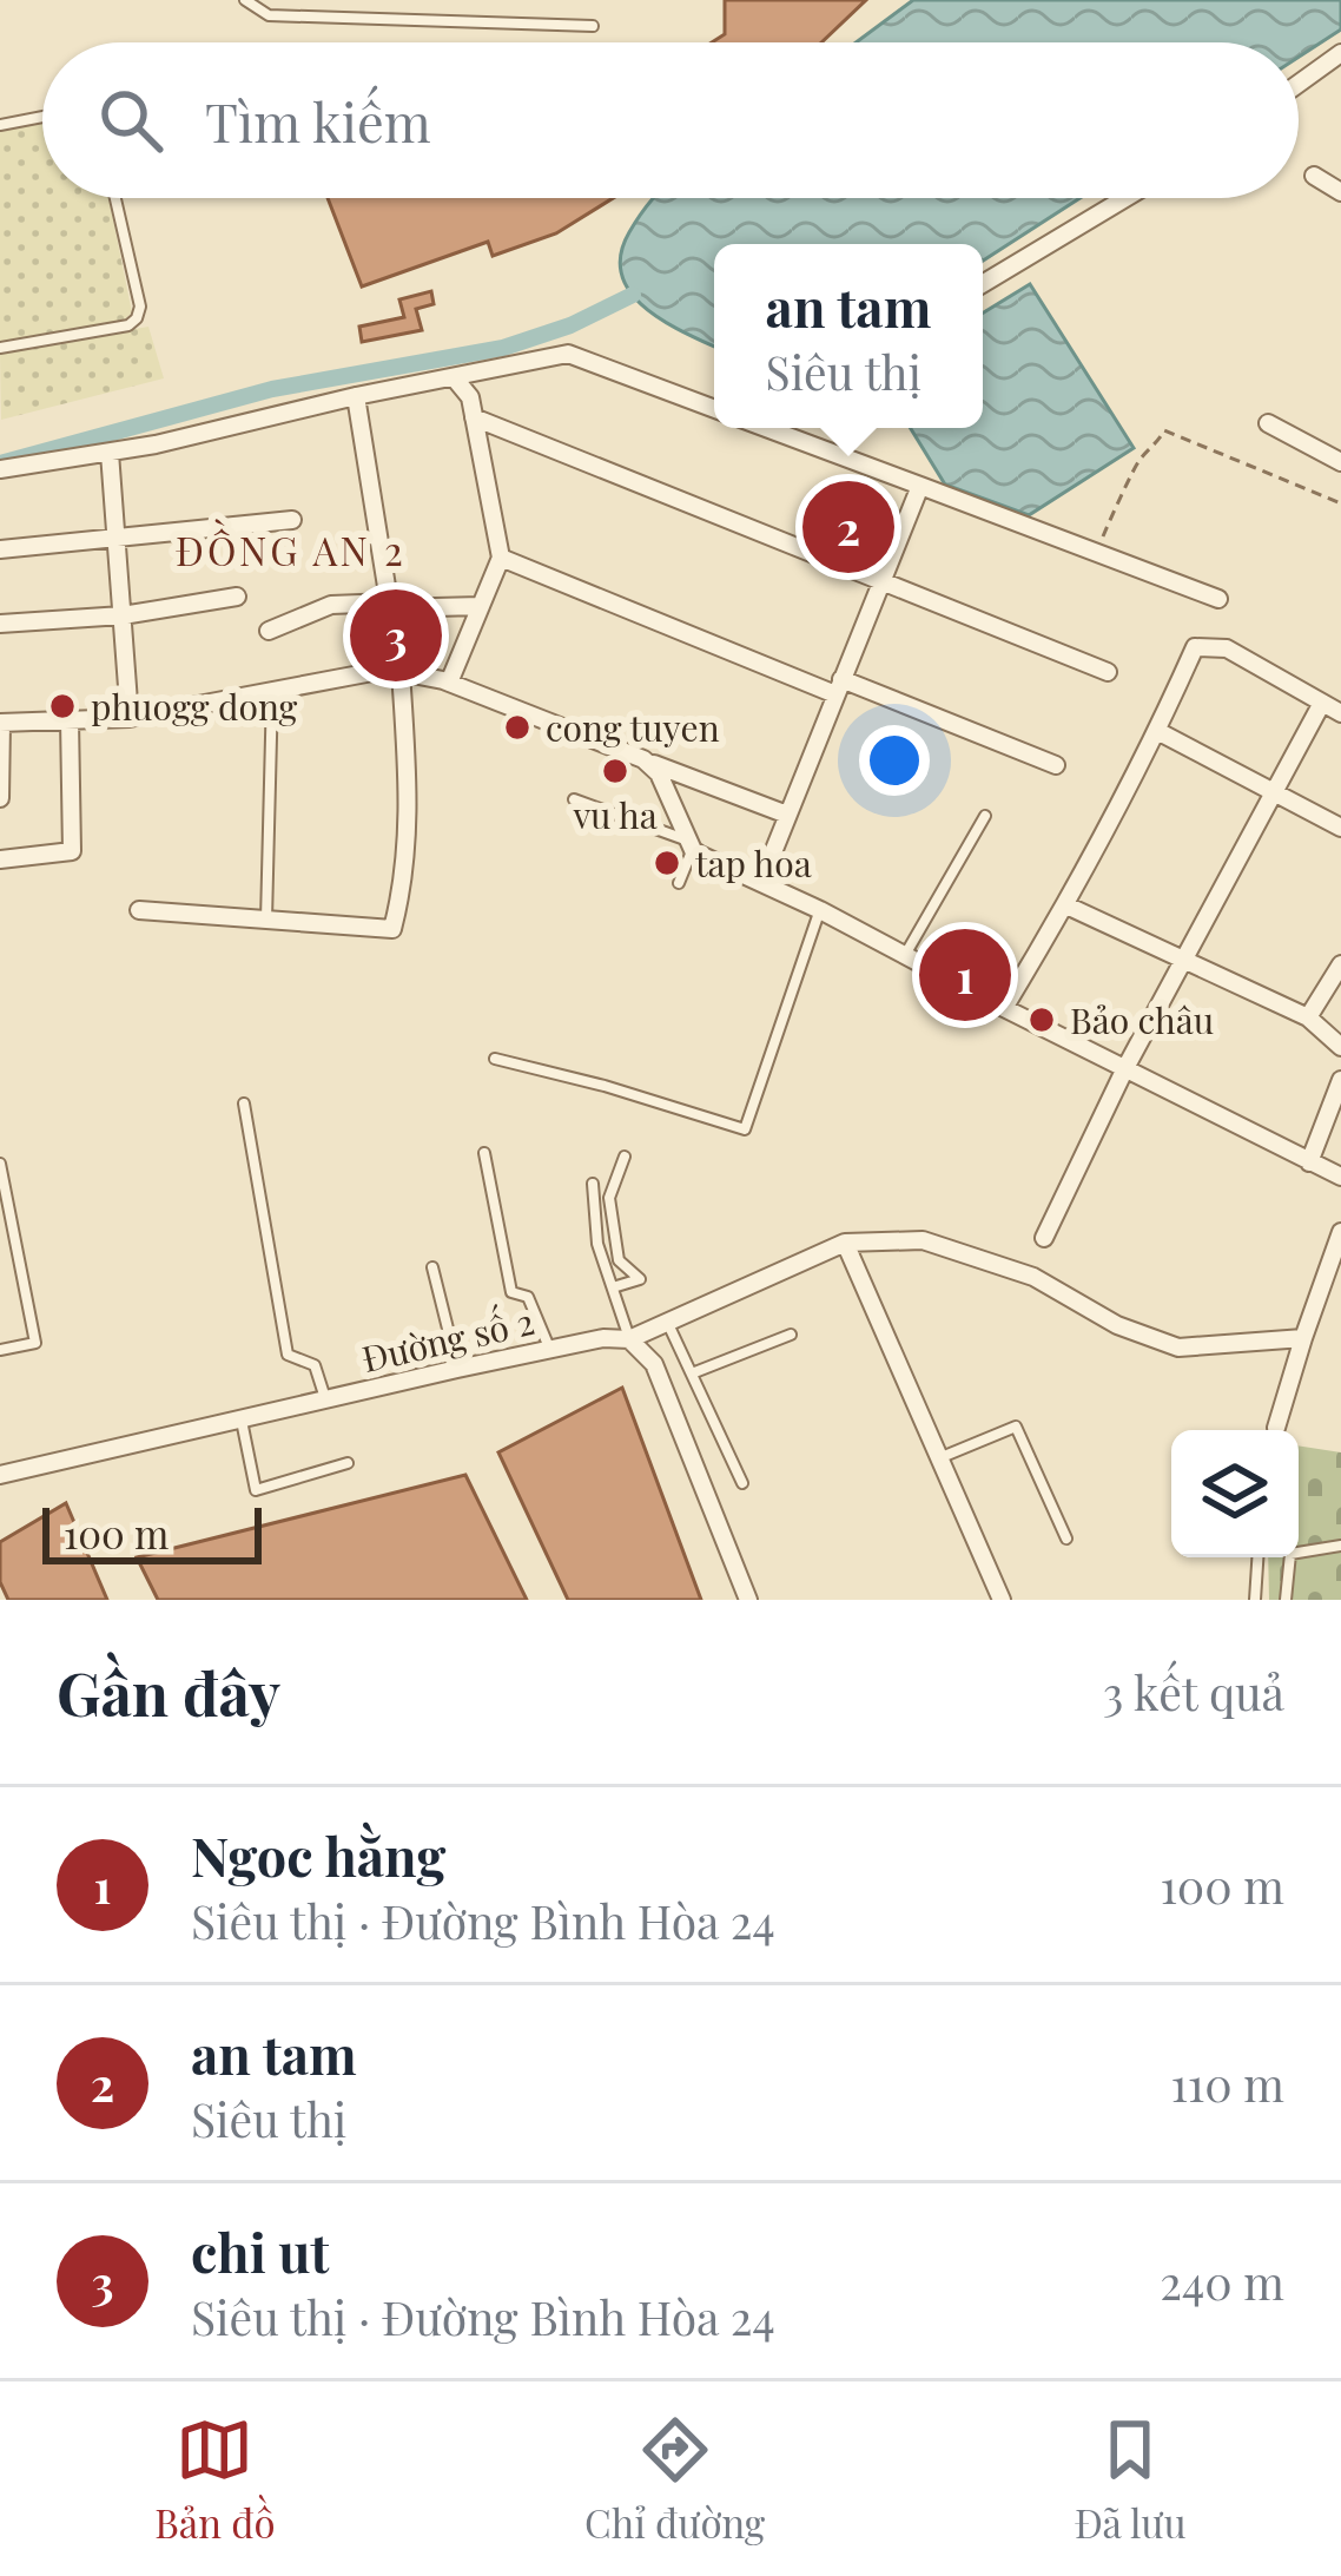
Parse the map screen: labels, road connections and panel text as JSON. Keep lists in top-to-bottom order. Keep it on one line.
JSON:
{"streets":{"street":["Đường số 2"]},"districts":["ĐỒNG AN 2"],"places":["phuogg dong","cong tuyen","vu ha","tap hoa","Bảo châu"],"scale_bar":"100 m","page":{"search":"Tìm kiếm","popup":["an tam","Siêu thị"],"pins":["2","3","1"],"scale":"100 m","heading":["Gần đây","3 kết quả"],"list":[{"mark":"1","name":"Ngoc hằng","note":"Siêu thị · Đường Bình Hòa 24","value":"100 m"},{"mark":"2","name":"an tam","note":"Siêu thị","value":"110 m"},{"mark":"3","name":"chi ut","note":"Siêu thị · Đường Bình Hòa 24","value":"240 m"}],"nav":["Bản đồ","Chỉ đường","Đã lưu"]}}
